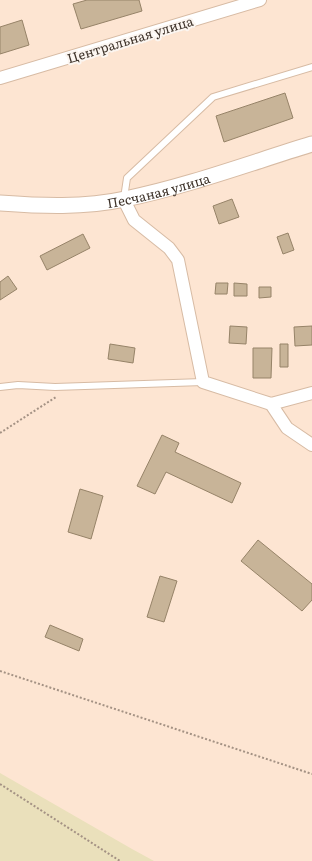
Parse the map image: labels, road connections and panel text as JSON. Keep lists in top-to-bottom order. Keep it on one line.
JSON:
{"streets":{"street":["Центральная улица","Песчаная улица"]}}
